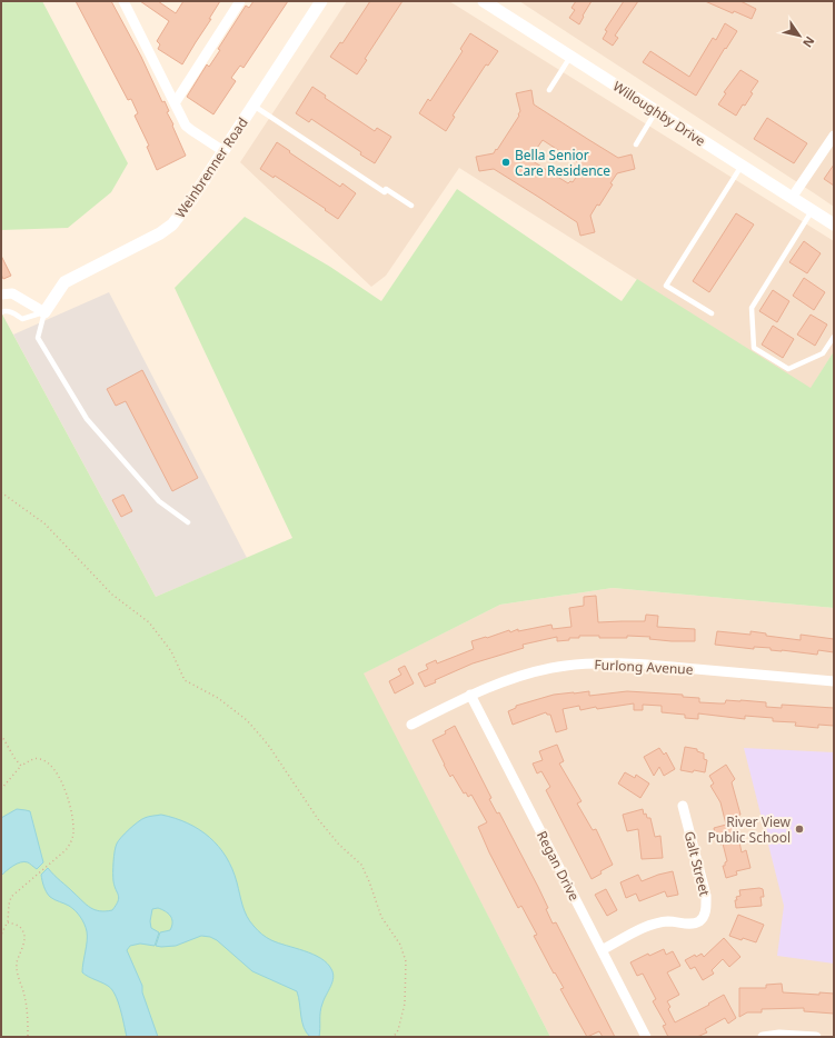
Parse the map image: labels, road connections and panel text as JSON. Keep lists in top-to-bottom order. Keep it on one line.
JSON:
{"streets":{"street":["Willoughby Drive","Weinbrenner Road","Furlong Avenue","Galt Street","Regan Drive"]},"crossings":[["Furlong Avenue","Regan Drive"],["Galt Street","Regan Drive"]],"places":["Bella Senior Care Residence","River View Public School"],"north":"bottom right"}
